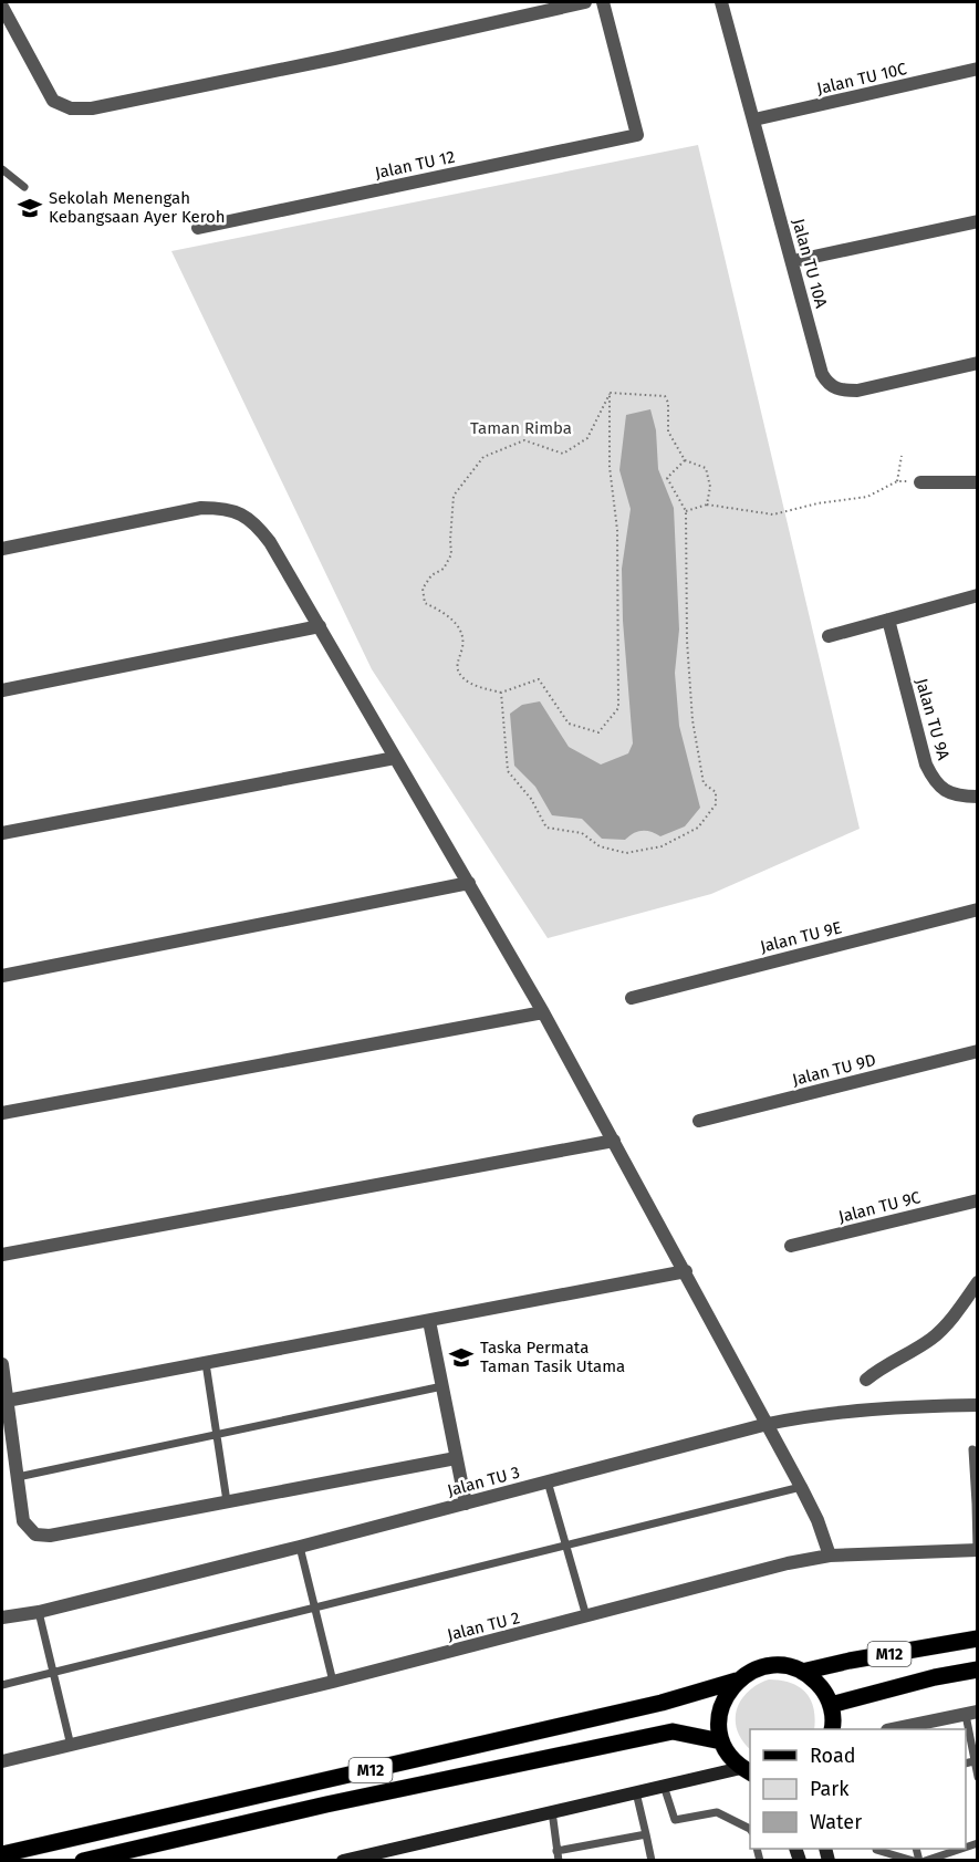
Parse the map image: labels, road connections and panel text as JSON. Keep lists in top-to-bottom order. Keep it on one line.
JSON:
{"streets":{"main road":["M12"],"street":["Jalan TU 10C","Jalan TU 12","Jalan TU 10A","Jalan TU 9A","Jalan TU 9E","Jalan TU 9D","Jalan TU 9C","Jalan TU 3","Jalan TU 2"]},"crossings":[["Jalan TU 10C","Jalan TU 10A"]],"parks":["Taman Rimba"],"places":{"school or university":["Sekolah Menengah Kebangsaan Ayer Keroh","Taska Permata Taman Tasik Utama"]},"legend":["Road","Park","Water"]}
